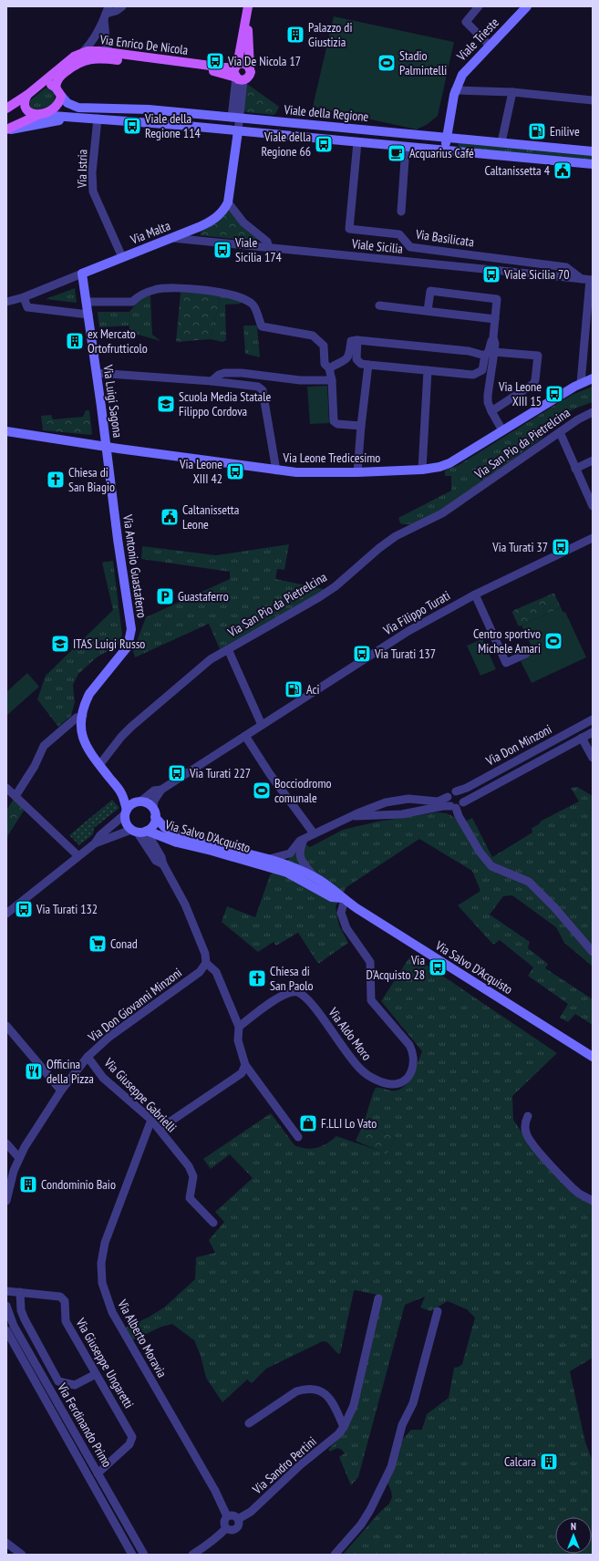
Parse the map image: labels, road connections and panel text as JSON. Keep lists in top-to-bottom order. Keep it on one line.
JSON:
{"streets":{"main road":["Via Enrico De Nicola"],"street":["Viale Trieste","Viale della Regione","Via Istria","Via Malta","Via Basilicata","Viale Sicilia","Via Luigi Sagona","Via San Pio da Pietrelcina","Via Leone Tredicesimo","Via Antonio Guastaferro","Via Filippo Turati","Via Don Minzoni","Via Salvo D'Acquisto","Via Don Giovanni Minzoni","Via Aldo Moro","Via Giuseppe Gabrielli","Via Alberto Moravia","Via Giuseppe Ungaretti","Via Ferdinando Primo","Via Sandro Pertini"]},"crossings":[["Viale Trieste","Viale della Regione"],["Via Enrico De Nicola","Viale della Regione"],["Viale della Regione","Via Istria"],["Viale della Regione","Via Malta"],["Viale della Regione","Via Basilicata"],["Via Istria","Via Malta"],["Via Malta","Viale Sicilia"],["Via Malta","Via Luigi Sagona"],["Via Basilicata","Viale Sicilia"],["Via Luigi Sagona","Via Leone Tredicesimo"],["Via Luigi Sagona","Via Antonio Guastaferro"],["Via San Pio da Pietrelcina","Via Antonio Guastaferro"],["Via Leone Tredicesimo","Via Antonio Guastaferro"],["Via Filippo Turati","Via Salvo D'Acquisto"],["Via Salvo D'Acquisto","Via Aldo Moro"],["Via Don Giovanni Minzoni","Via Giuseppe Gabrielli"],["Via Giuseppe Gabrielli","Via Alberto Moravia"],["Via Alberto Moravia","Via Sandro Pertini"],["Via Giuseppe Ungaretti","Via Ferdinando Primo"]],"places":{"building":["Palazzo di Giustizia","ex Mercato Ortofrutticolo","Condominio Baio","Calcara"],"bus stop":["Via De Nicola 17","Viale della Regione 114","Viale della Regione 66","Viale Sicilia 174","Viale Sicilia 70","Via Leone XIII 15","Via Leone XIII 42","Via Turati 37","Via Turati 137","Via Turati 227","Via Turati 132","Via D'Acquisto 28"],"sports":["Stadio Palmintelli","Centro sportivo Michele Amari","Bocciodromo comunale"],"fuel station":["Enilive","Aci"],"cafe":["Acquarius Café"],"public building":["Caltanissetta 4","Caltanissetta Leone"],"school or university":["Scuola Media Statale Filippo Cordova","ITAS Luigi Russo"],"church":["Chiesa di San Biagio","Chiesa di San Paolo"],"parking":["Guastaferro"],"supermarket":["Conad"],"restaurant":["Officina della Pizza"],"shop":["F.LLI Lo Vato"]},"north":"top"}
